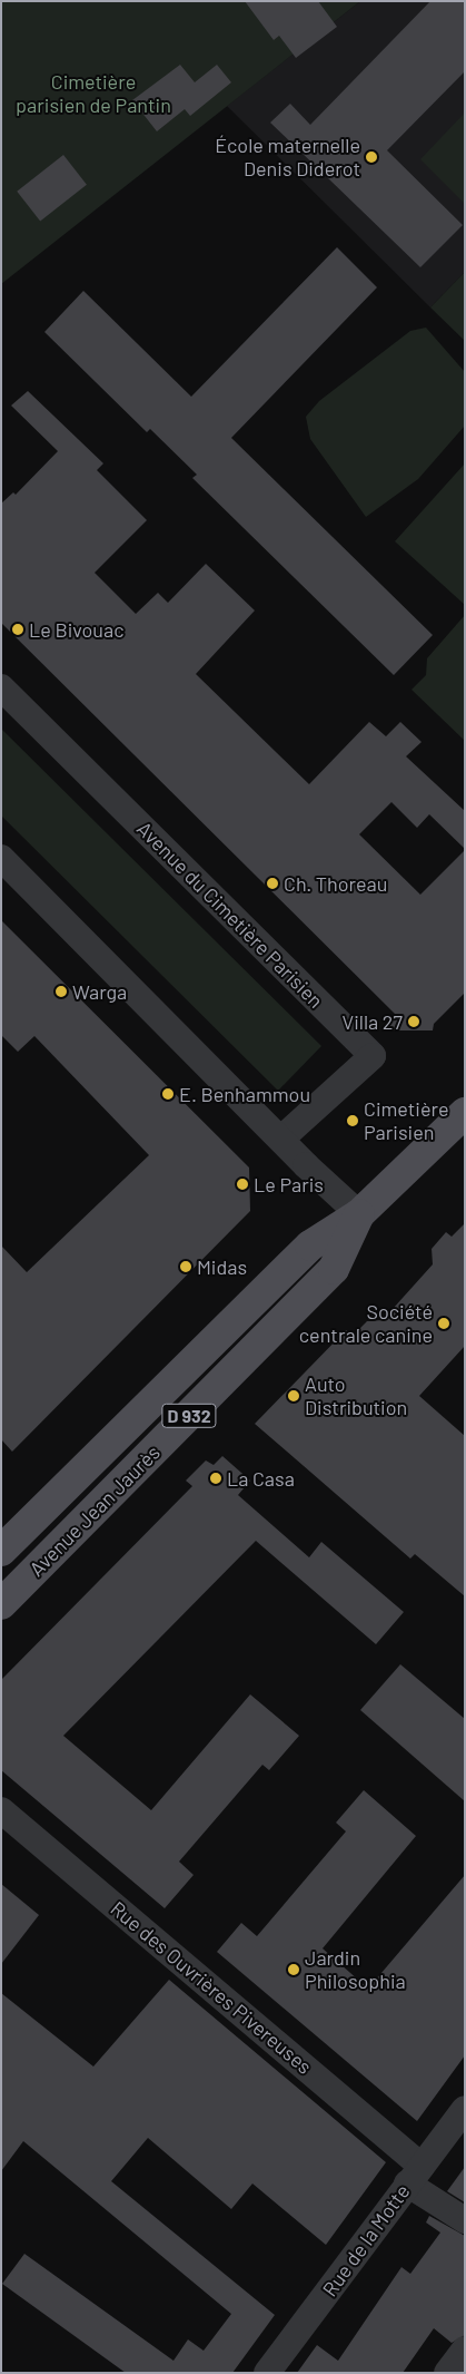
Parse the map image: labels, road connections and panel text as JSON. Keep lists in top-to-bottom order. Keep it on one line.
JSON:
{"streets":{"main road":["D 932","Avenue Jean Jaurès"],"street":["Avenue du Cimetière Parisien","Rue des Ouvrières Pivereuses","Rue de la Motte"]},"crossings":[["Rue des Ouvrières Pivereuses","Rue de la Motte"]],"parks":["Cimetière parisien de Pantin"],"places":["École maternelle Denis Diderot","Le Bivouac","Ch. Thoreau","Warga","Villa 27","E. Benhammou","Cimetière Parisien","Le Paris","Midas","Société centrale canine","Auto Distribution","La Casa","Jardin Philosophia"]}
